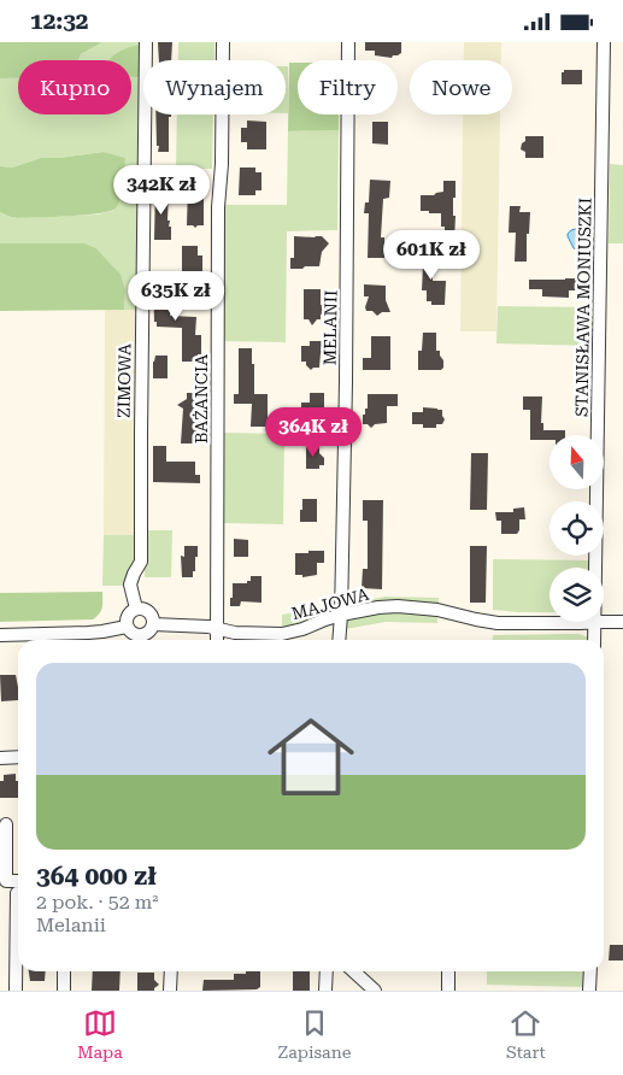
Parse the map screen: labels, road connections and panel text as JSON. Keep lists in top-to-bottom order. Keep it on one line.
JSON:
{"streets":{"street":["STANISŁAWA MONIUSZKI","MELANII","ZIMOWA","BAŻANCIA","MAJOWA"]},"crossings":[["STANISŁAWA MONIUSZKI","MAJOWA"],["MELANII","MAJOWA"],["ZIMOWA","MAJOWA"],["BAŻANCIA","MAJOWA"]],"north":"top","page":{"status":"12:32","chip":["Kupno","Wynajem","Filtry","Nowe"],"price":["342K zł","601K zł","635K zł","364K zł"],"list":[{"name":"364 000 zł","note":"2 pok. · 52 m² · Melanii"}],"tabs":["Mapa","Zapisane","Start"]}}
